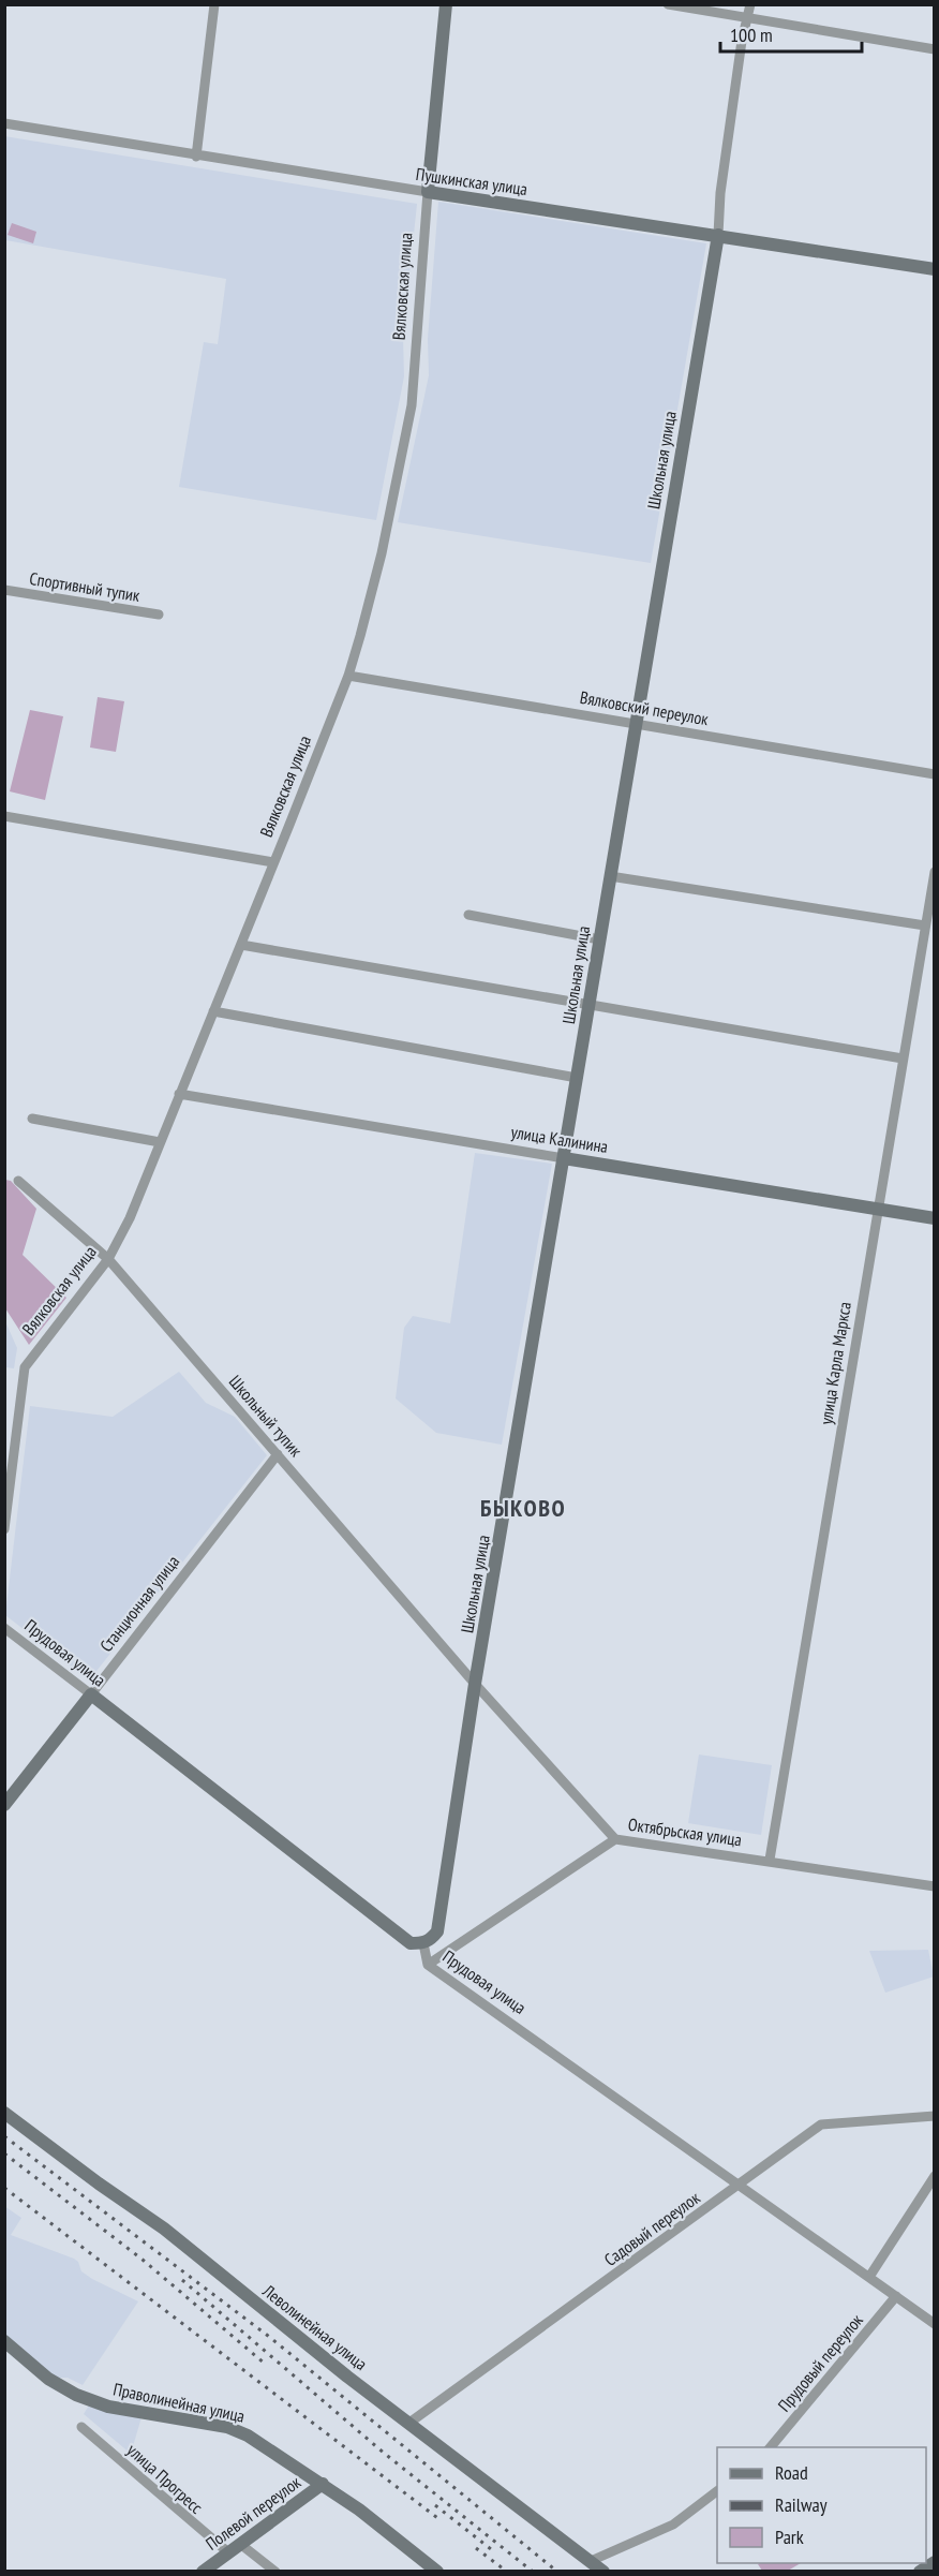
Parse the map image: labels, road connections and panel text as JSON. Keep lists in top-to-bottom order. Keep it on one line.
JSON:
{"streets":{"main road":["Пушкинская улица","Вялковская улица","Школьная улица","улица Калинина","Станционная улица","Прудовая улица","Леволинейная улица","Праволинейная улица","Полевой переулок"],"street":["Спортивный тупик","Вялковский переулок","улица Карла Маркса","Школьный тупик","Октябрьская улица","Садовый переулок","Прудовый переулок","улица Прогресс"]},"crossings":[["Пушкинская улица","Вялковская улица"],["Пушкинская улица","Школьная улица"],["Вялковская улица","Вялковский переулок"],["Вялковская улица","улица Калинина"],["Вялковская улица","Школьный тупик"],["Школьная улица","Вялковский переулок"],["Школьная улица","улица Калинина"],["Школьная улица","Школьный тупик"],["Школьная улица","Прудовая улица"],["улица Калинина","улица Карла Маркса"],["улица Карла Маркса","Октябрьская улица"],["Школьный тупик","Станционная улица"],["Школьный тупик","Октябрьская улица"],["Станционная улица","Прудовая улица"],["Прудовая улица","Октябрьская улица"],["Прудовая улица","Садовый переулок"],["Прудовая улица","Прудовый переулок"],["Садовый переулок","Леволинейная улица"],["Праволинейная улица","Полевой переулок"],["улица Прогресс","Полевой переулок"]],"districts":["БЫКОВО"],"legend":["Road","Railway","Park"],"scale_bar":"100 m"}
